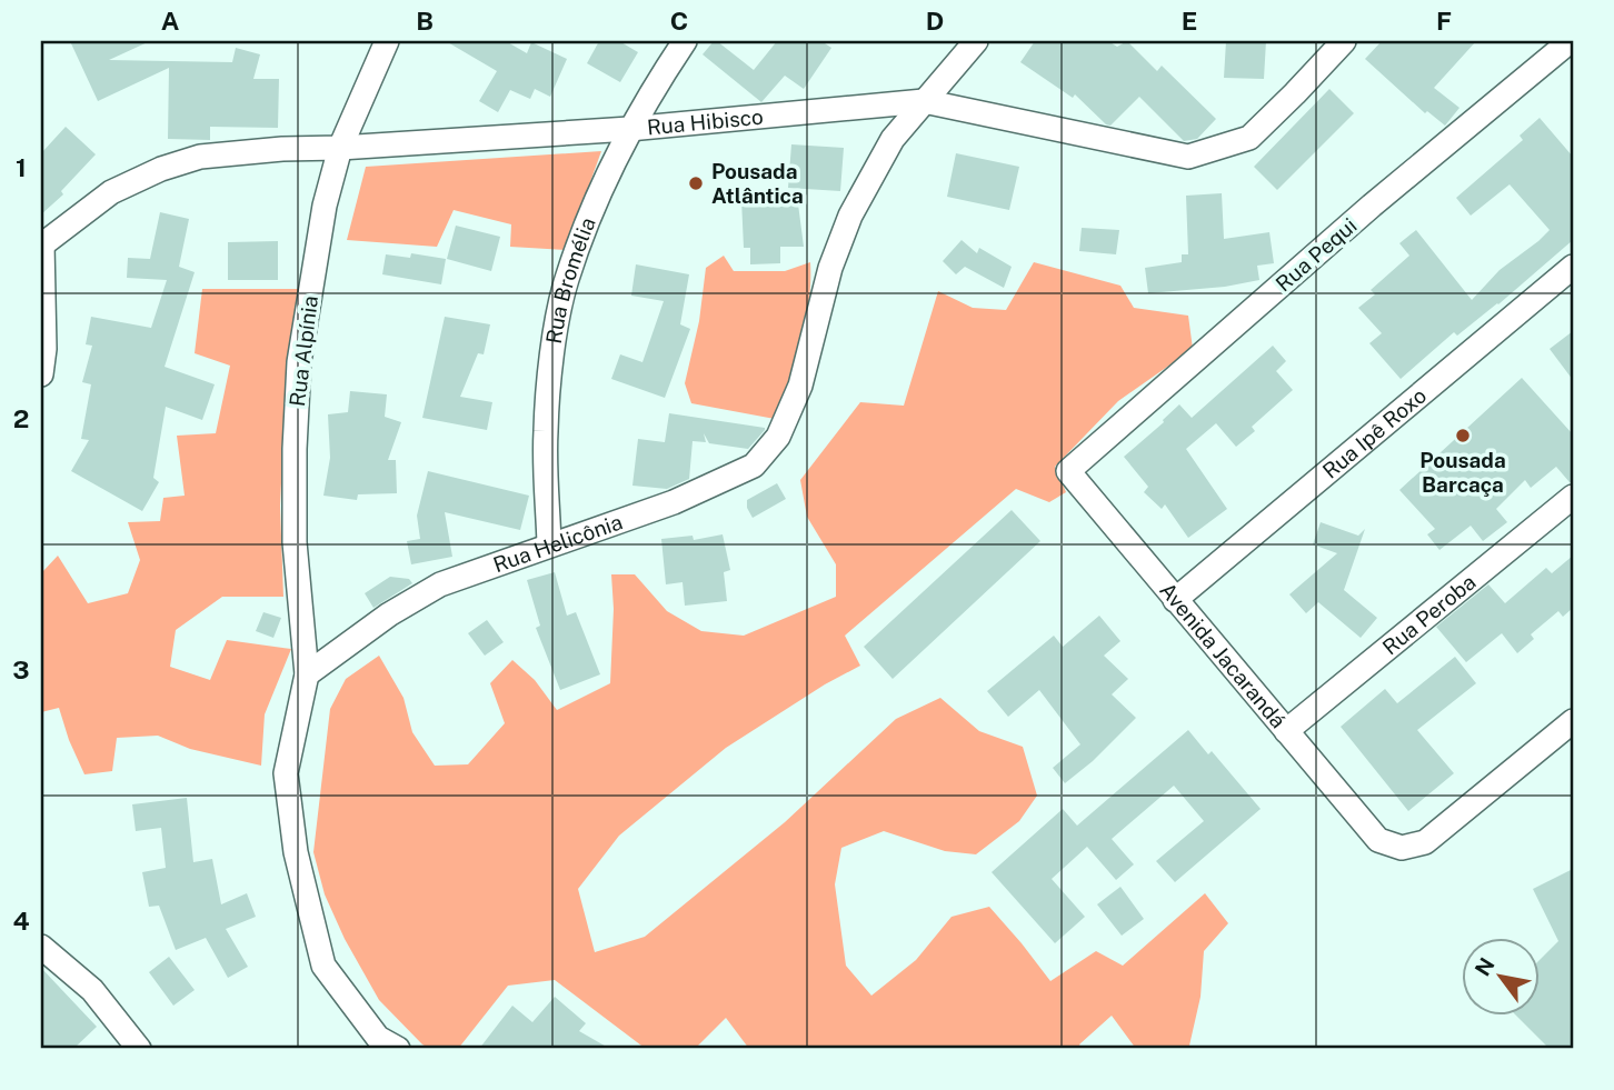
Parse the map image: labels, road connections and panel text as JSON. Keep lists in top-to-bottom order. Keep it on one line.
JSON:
{"streets":{"street":["Rua Hibisco","Rua Pequi","Rua Bromélia","Rua Alpínia","Rua Ipê Roxo","Rua Helicônia","Rua Peroba","Avenida Jacarandá"]},"crossings":[["Rua Hibisco","Rua Bromélia"],["Rua Hibisco","Rua Alpínia"],["Rua Hibisco","Rua Helicônia"],["Rua Pequi","Avenida Jacarandá"],["Rua Bromélia","Rua Helicônia"],["Rua Alpínia","Rua Helicônia"],["Rua Ipê Roxo","Avenida Jacarandá"],["Rua Peroba","Avenida Jacarandá"]],"places":["Pousada Atlântica","Pousada Barcaça"],"north":"top left","grid":{"columns":["A","B","C","D","E","F"],"rows":["1","2","3","4"]}}
